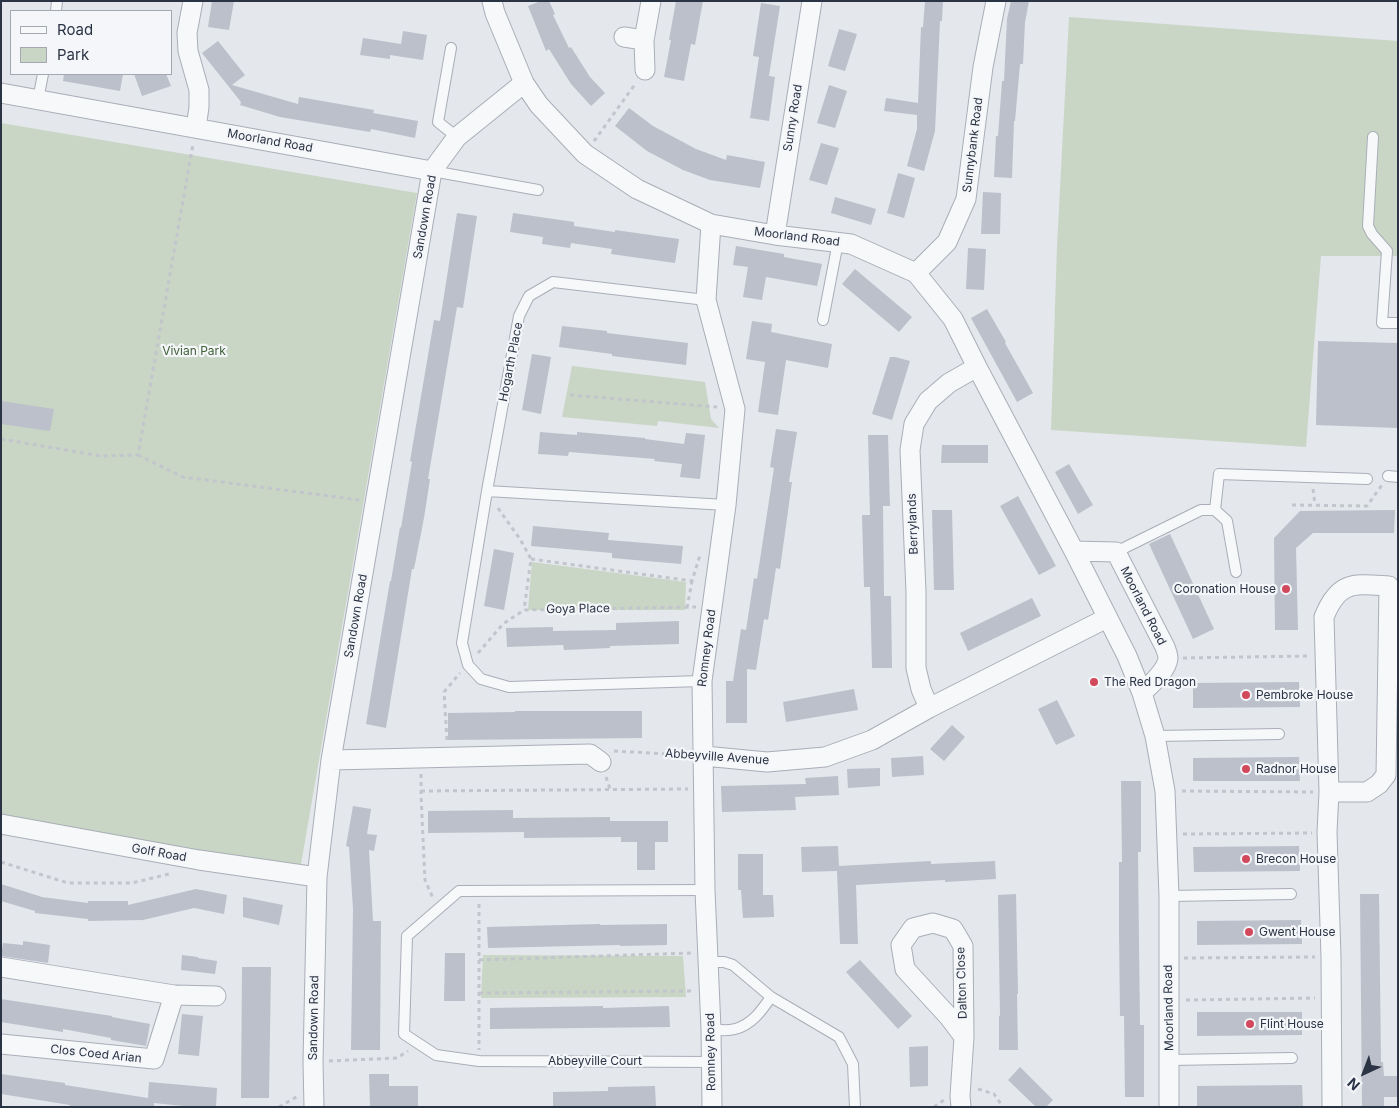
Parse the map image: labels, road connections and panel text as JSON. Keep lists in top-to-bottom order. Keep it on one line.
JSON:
{"streets":{"street":["Sunny Road","Moorland Road","Sunnybank Road","Sandown Road","Berrylands","Romney Road","Abbeyville Avenue","Golf Road","Dalton Close","Clos Coed Arian"],"lane":["Hogarth Place","Abbeyville Court"],"path":["Goya Place"]},"crossings":[["Sunny Road","Moorland Road"],["Moorland Road","Sunnybank Road"],["Moorland Road","Sandown Road"],["Moorland Road","Berrylands"],["Moorland Road","Romney Road"],["Moorland Road","Abbeyville Avenue"],["Sandown Road","Golf Road"],["Hogarth Place","Romney Road"],["Berrylands","Abbeyville Avenue"],["Goya Place","Romney Road"],["Romney Road","Abbeyville Avenue"],["Romney Road","Abbeyville Court"]],"parks":["Vivian Park"],"places":["Coronation House","The Red Dragon","Pembroke House","Radnor House","Brecon House","Gwent House","Flint House"],"legend":["Road","Park"],"north":"bottom left"}
